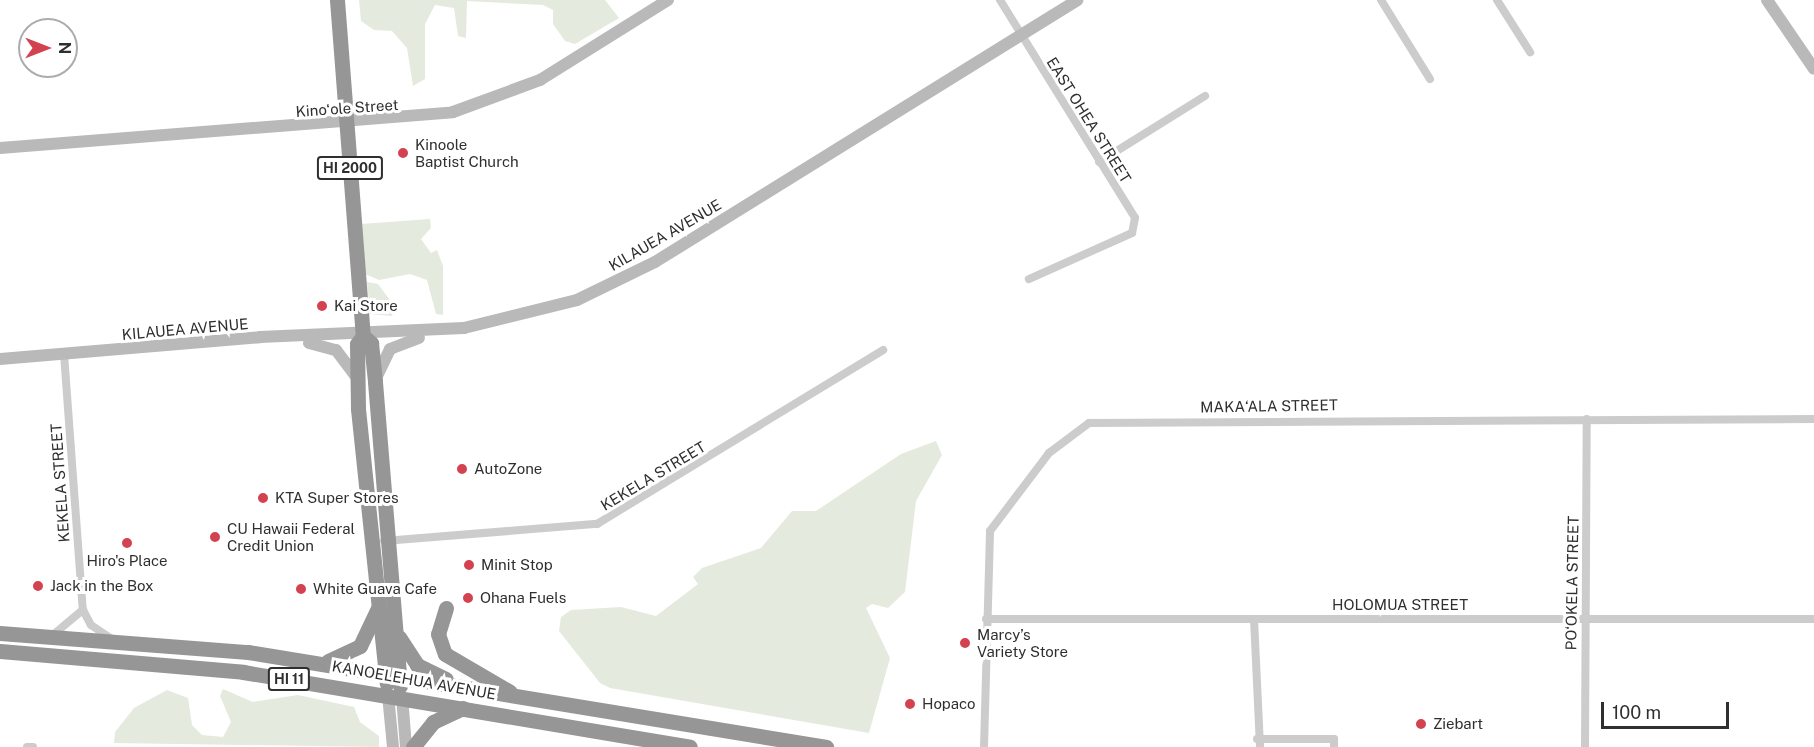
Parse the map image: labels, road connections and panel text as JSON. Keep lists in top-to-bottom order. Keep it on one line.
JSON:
{"streets":{"highway":["HI 2000","HI 11","KANOELEHUA AVENUE"],"street":["Kinoʻole Street","EAST OHEA STREET","KILAUEA AVENUE","MAKA‘ALA STREET","KEKELA STREET","PO‘OKELA STREET","HOLOMUA STREET"]},"crossings":[["Kinoʻole Street","HI 2000"],["EAST OHEA STREET","KILAUEA AVENUE"],["HI 2000","KILAUEA AVENUE"],["HI 2000","KEKELA STREET"],["HI 2000","KANOELEHUA AVENUE"],["KILAUEA AVENUE","KEKELA STREET"],["MAKA‘ALA STREET","PO‘OKELA STREET"],["MAKA‘ALA STREET","HOLOMUA STREET"],["PO‘OKELA STREET","HOLOMUA STREET"]],"places":["Kinoole Baptist Church","Kai Store","AutoZone","KTA Super Stores","CU Hawaii Federal Credit Union","Hiro's Place","Minit Stop","Jack in the Box","White Guava Cafe","Ohana Fuels","Marcy’s Variety Store","Hopaco","Ziebart"],"scale_bar":"100 m","north":"right"}
